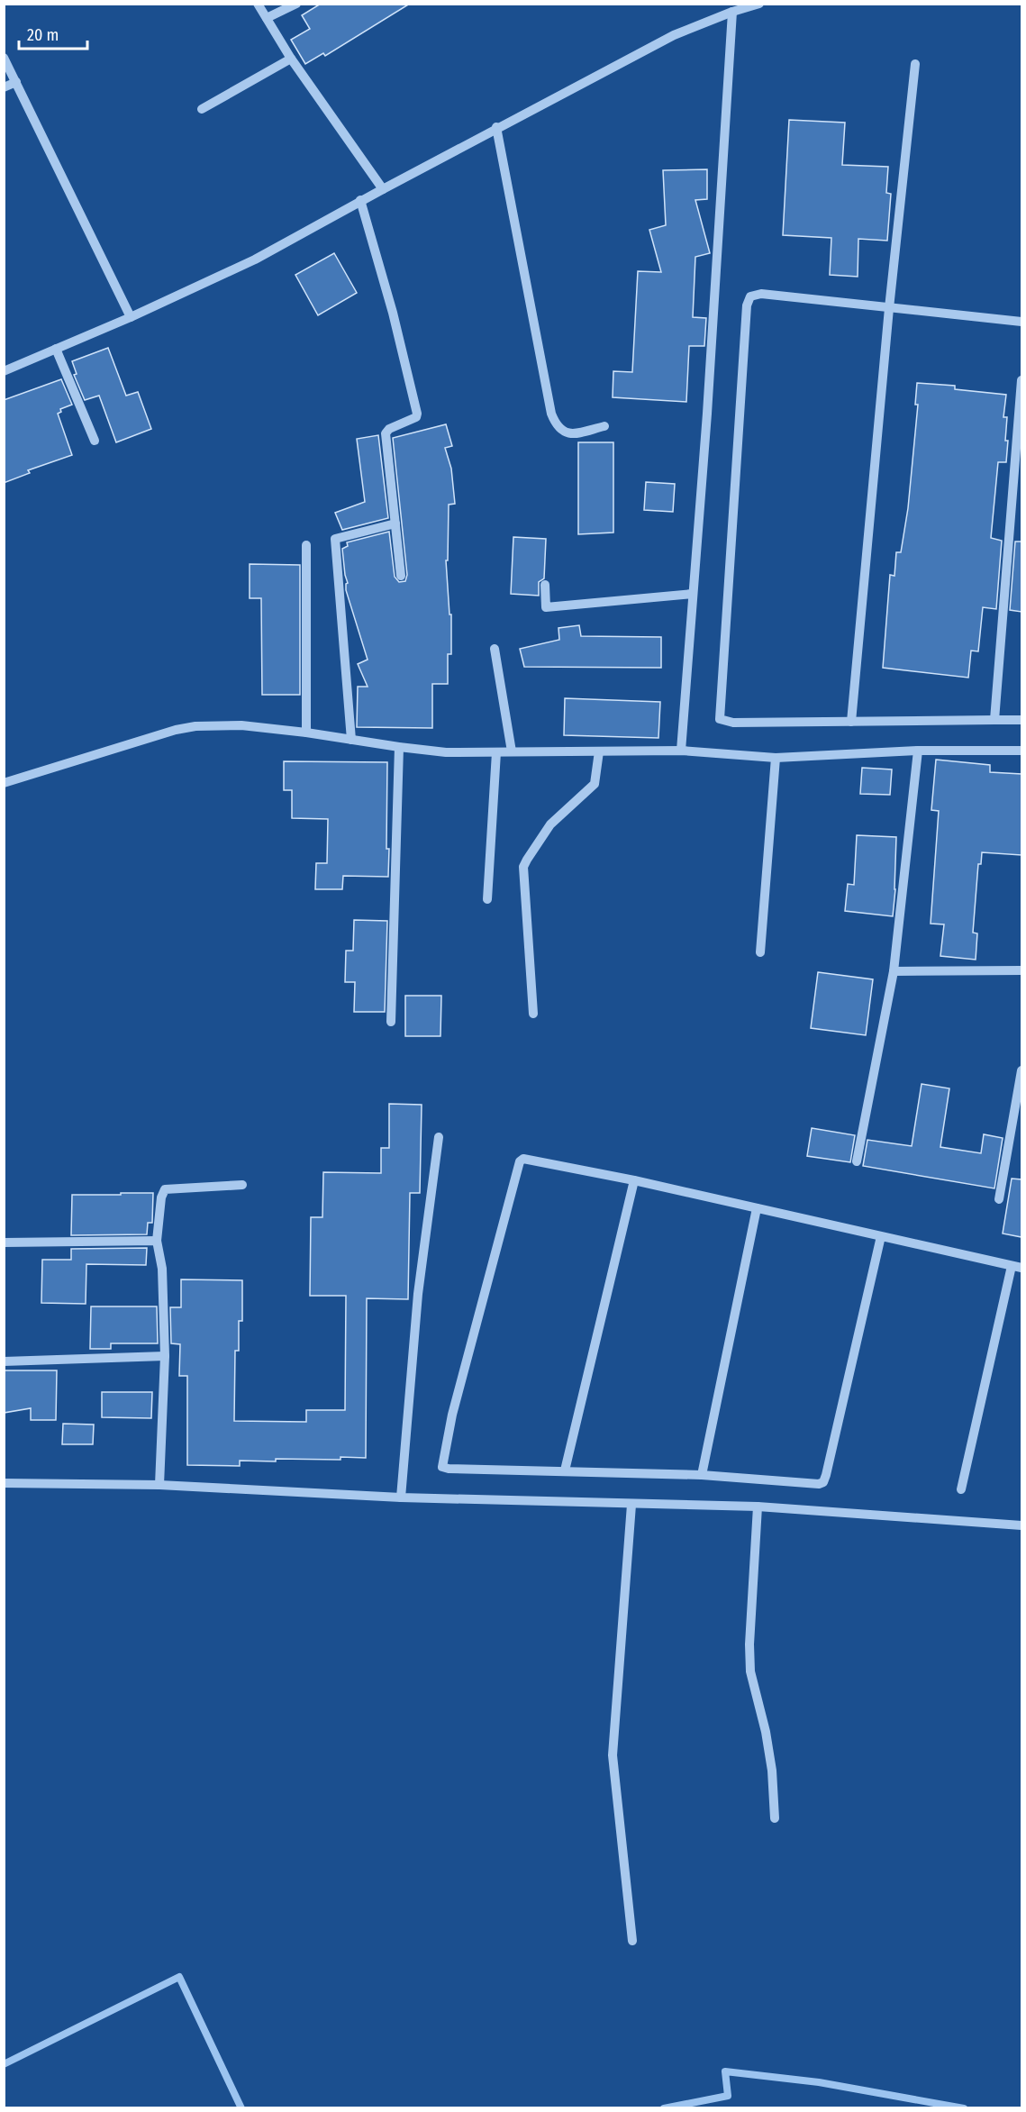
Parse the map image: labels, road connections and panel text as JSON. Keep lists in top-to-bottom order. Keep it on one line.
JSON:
{"scale_bar":"20 m"}
